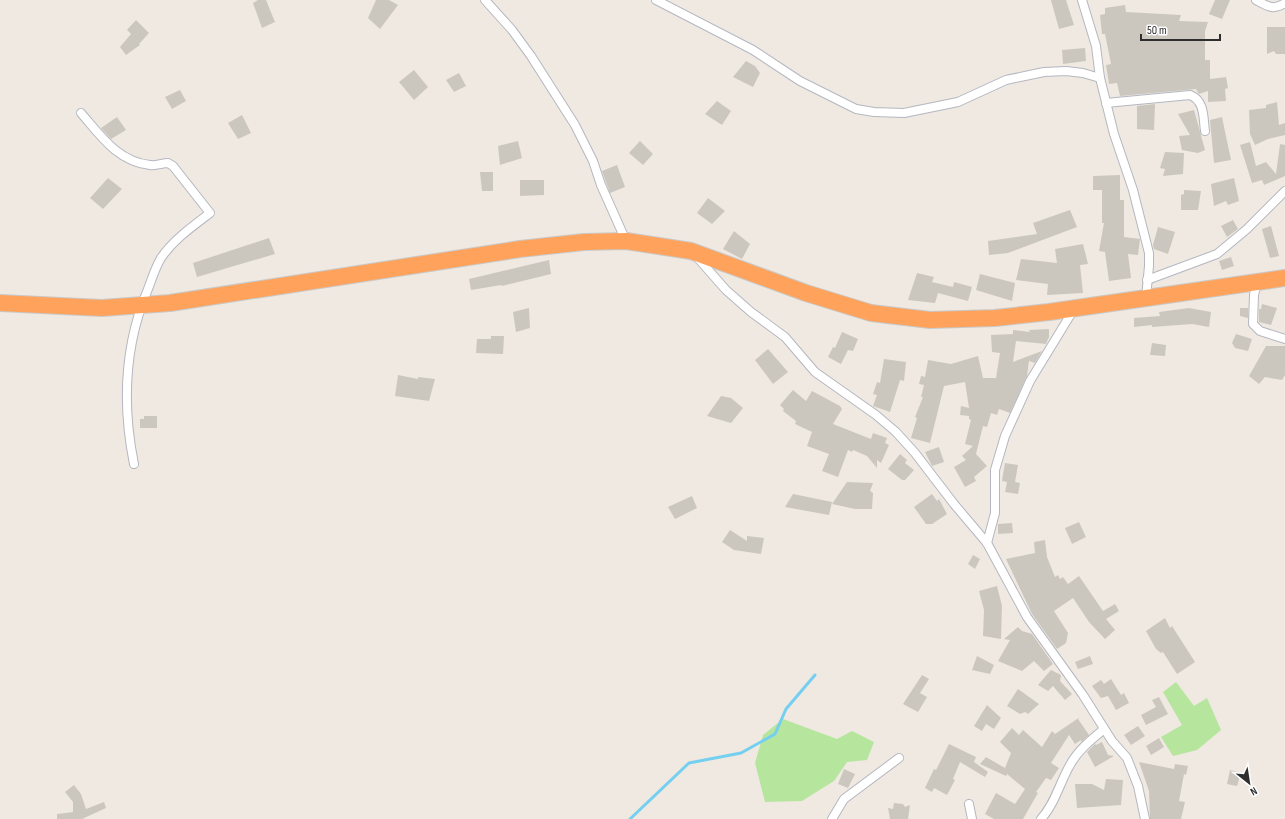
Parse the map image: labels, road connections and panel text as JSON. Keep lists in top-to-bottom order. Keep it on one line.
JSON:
{"scale_bar":"50 m","north":"bottom right"}
